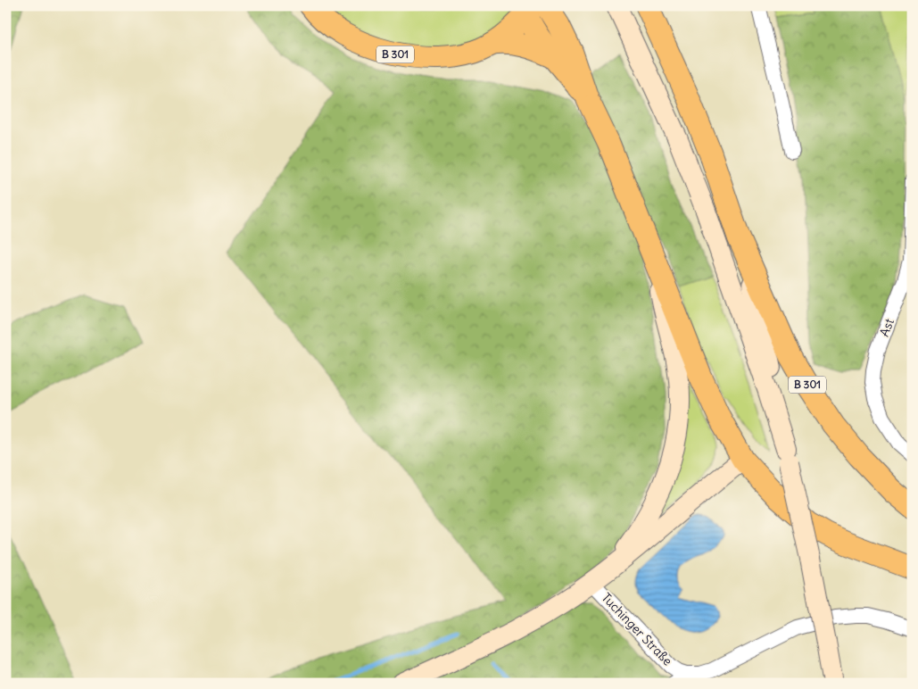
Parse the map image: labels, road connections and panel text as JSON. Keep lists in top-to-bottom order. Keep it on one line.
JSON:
{"streets":{"main road":["B 301"],"street":["Ast","Tuchinger Straße"]}}
